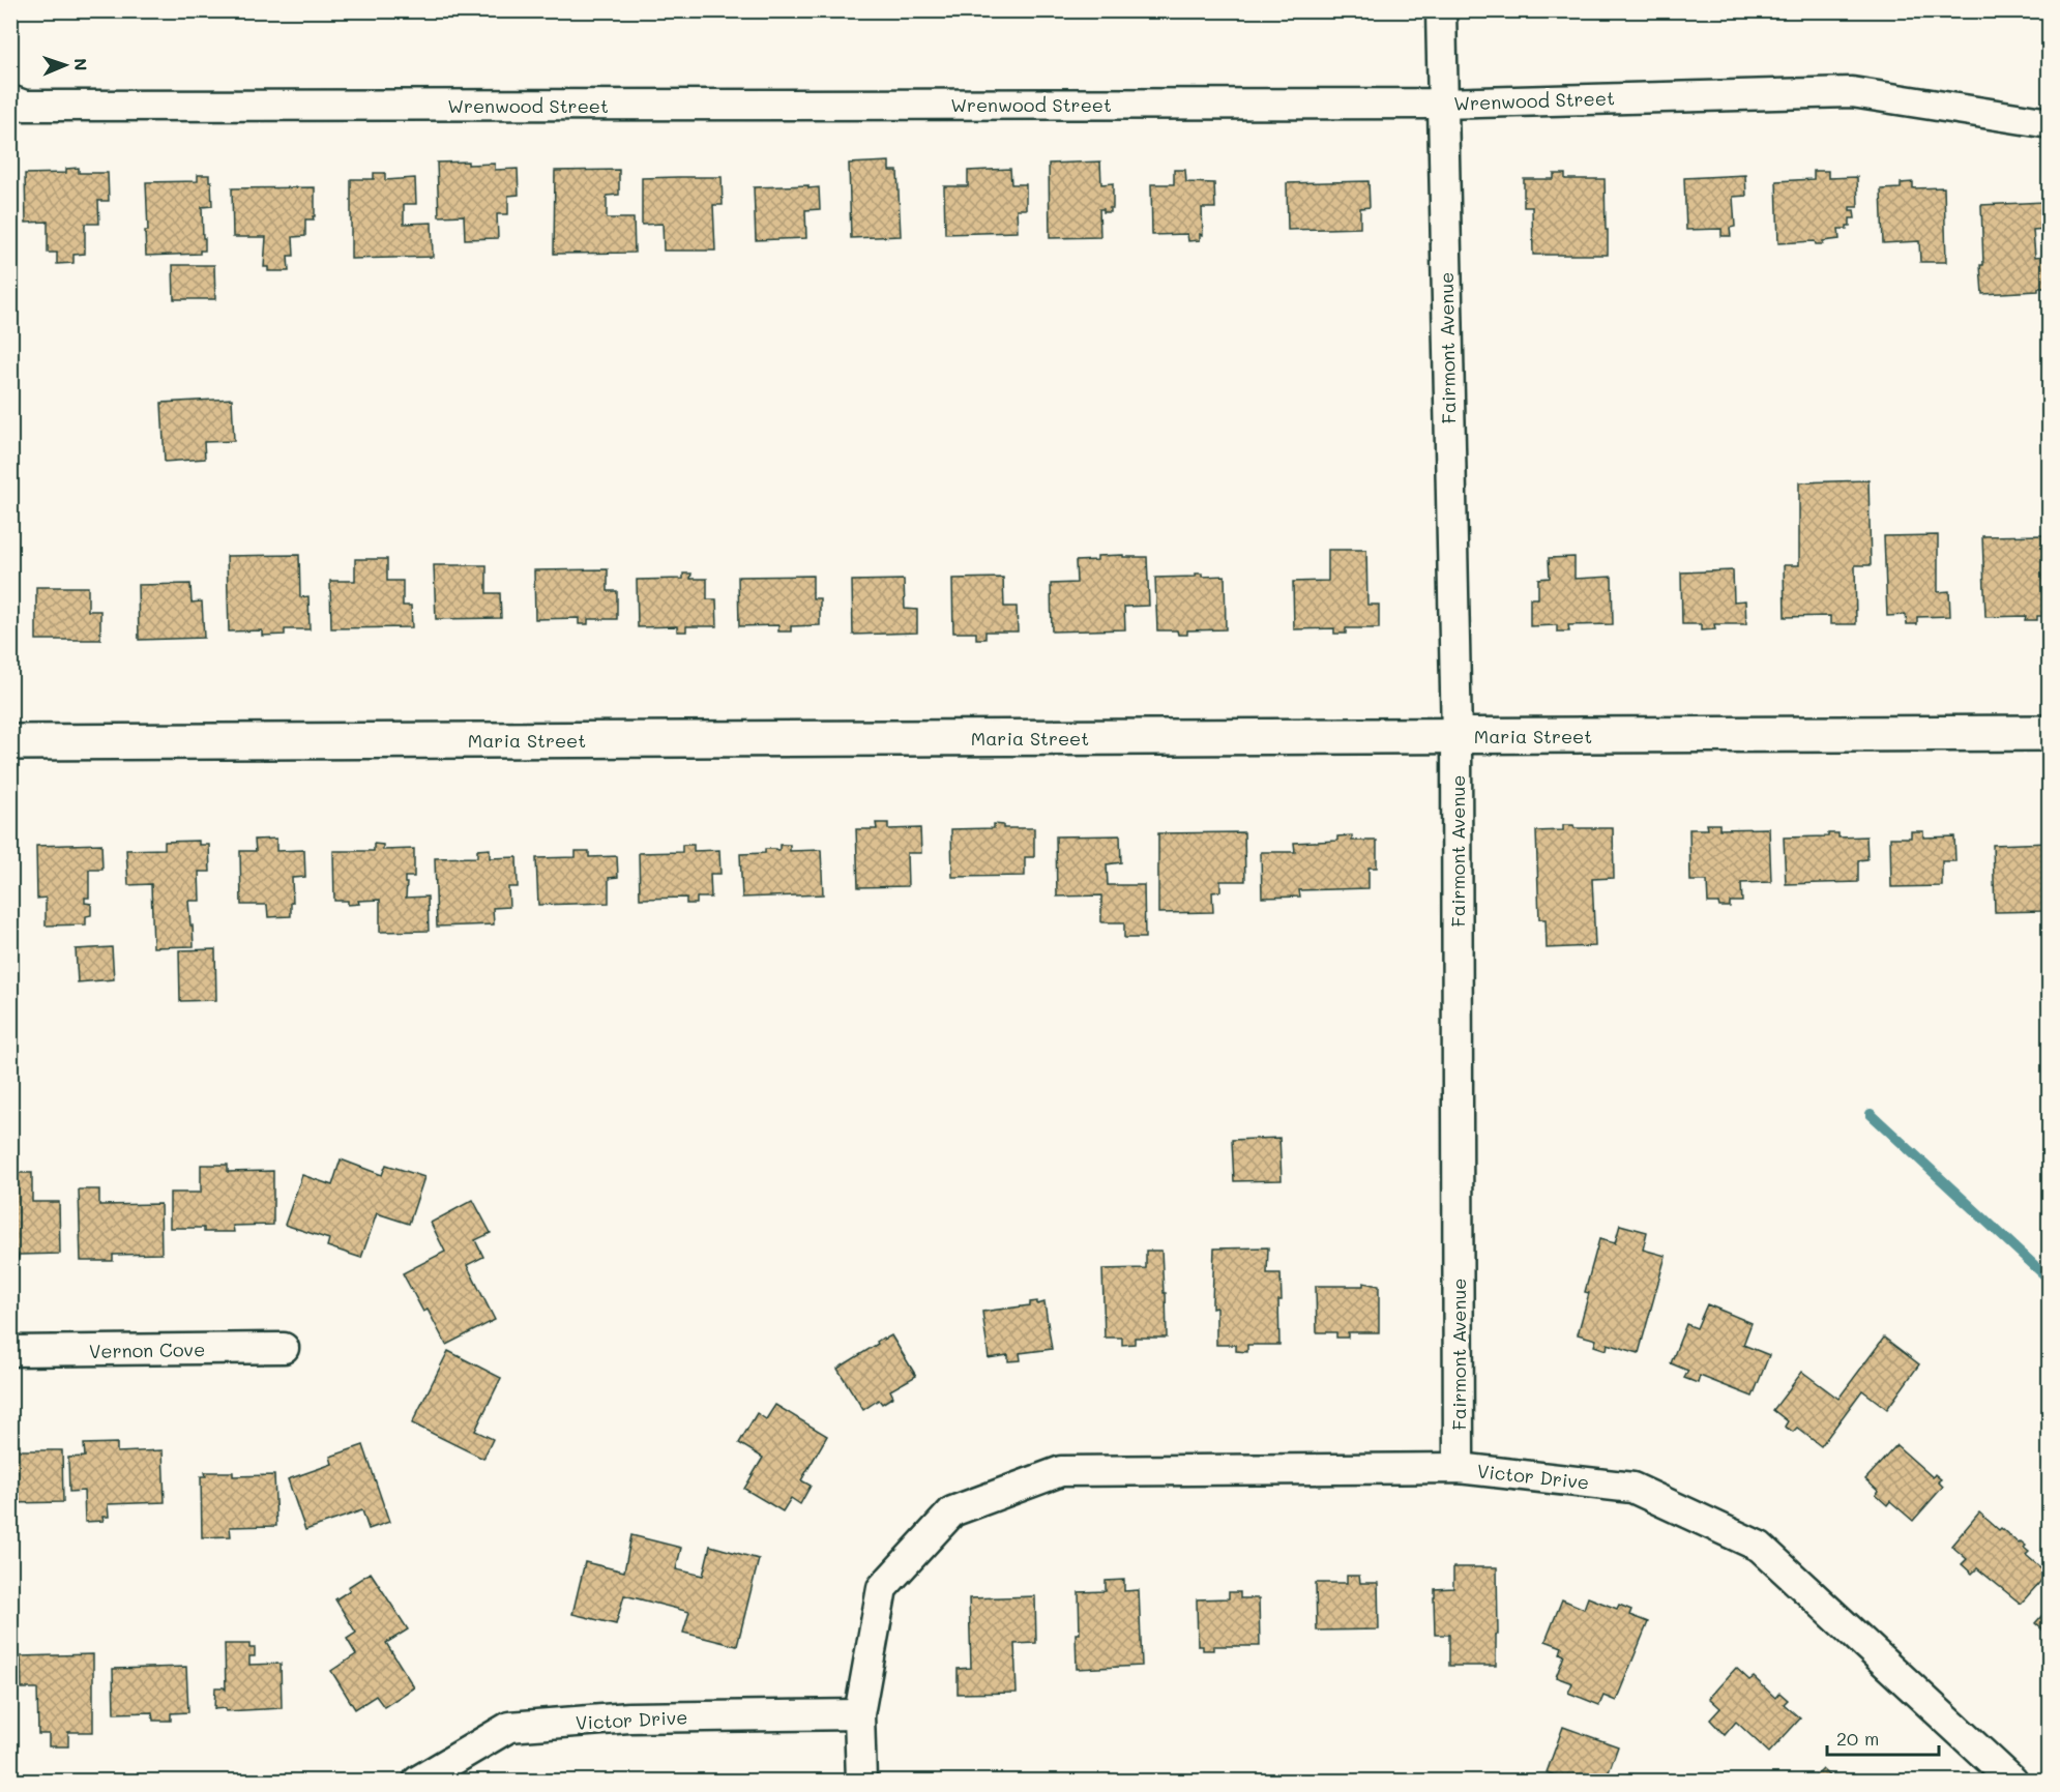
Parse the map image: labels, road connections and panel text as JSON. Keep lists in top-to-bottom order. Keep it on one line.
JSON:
{"streets":{"street":["Wrenwood Street","Fairmont Avenue","Maria Street","Vernon Cove","Victor Drive"]},"crossings":[["Wrenwood Street","Fairmont Avenue"],["Fairmont Avenue","Maria Street"],["Fairmont Avenue","Victor Drive"]],"scale_bar":"20 m","north":"right"}
